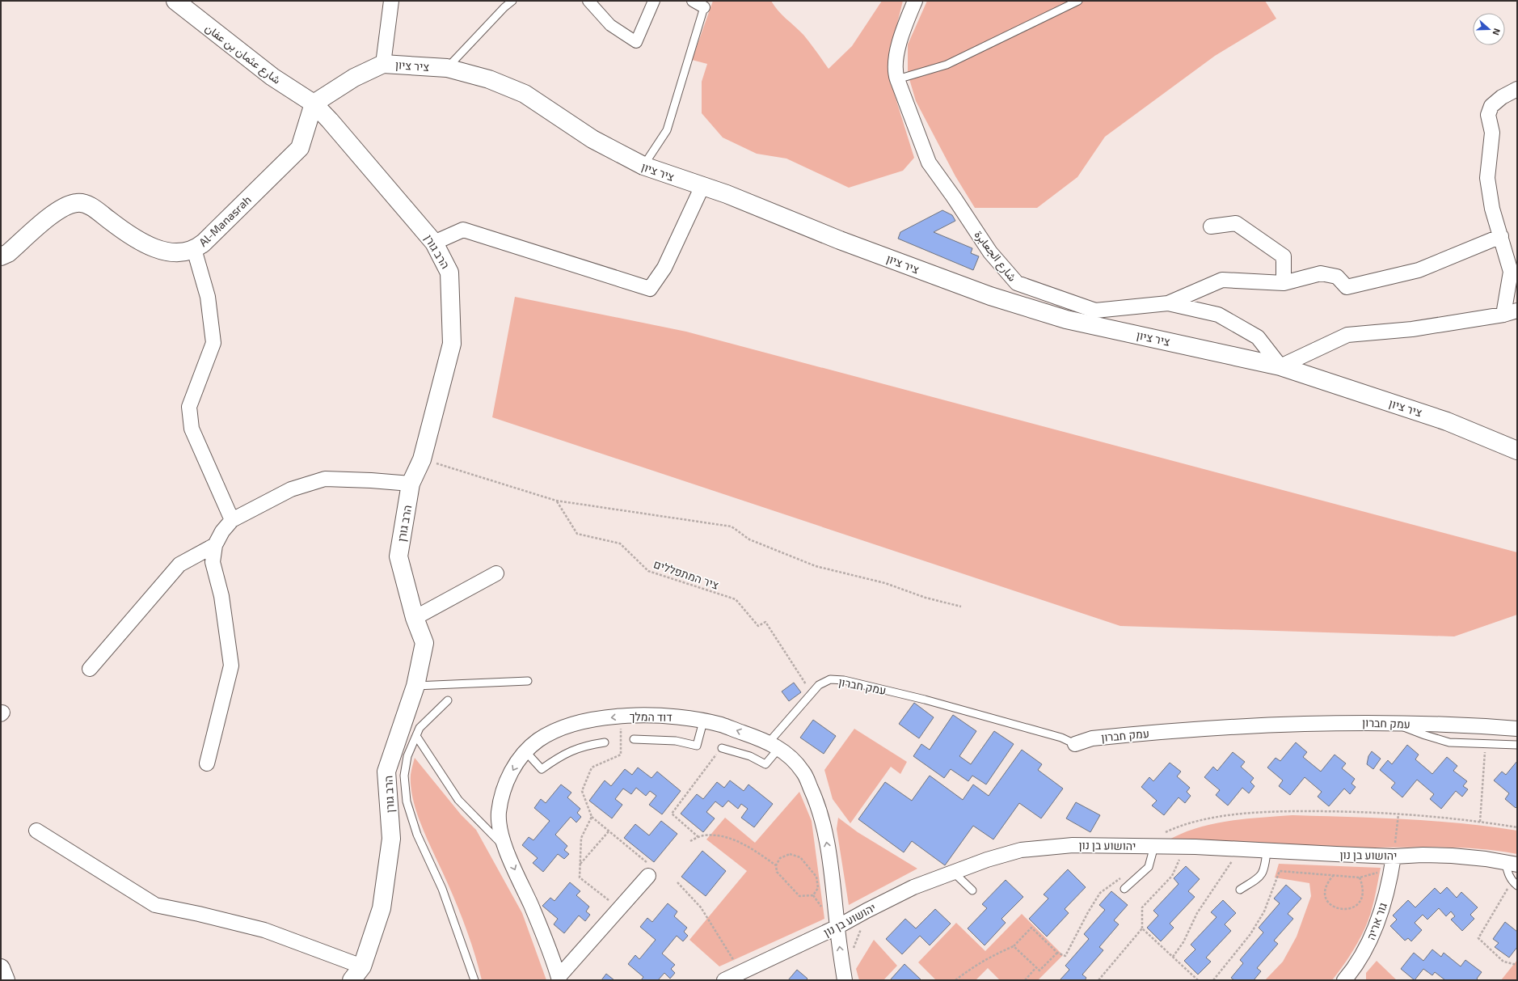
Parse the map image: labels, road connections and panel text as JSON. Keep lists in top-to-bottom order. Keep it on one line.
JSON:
{"streets":{"street":["شارع عثمان بن عفان","ציר ציון","Al-Manasrah","הרב גורן","شارع الجعابرة","עמק חברון","דוד המלך","יהושוע בן נון","גור אריה"],"path":["ציר המתפללים"]},"crossings":[["شارع عثمان بن عفان","ציר ציון"],["شارع عثمان بن عفان","Al-Manasrah"],["شارع عثمان بن عفان","הרב גורן"],["ציר ציון","Al-Manasrah"],["ציר ציון","הרב גורן"],["ציר ציון","شارع الجعابرة"],["Al-Manasrah","הרב גורן"],["ציר המתפללים","עמק חברון"],["עמק חברון","דוד המלך"],["דוד המלך","יהושוע בן נון"],["יהושוע בן נון","גור אריה"]],"north":"right"}
